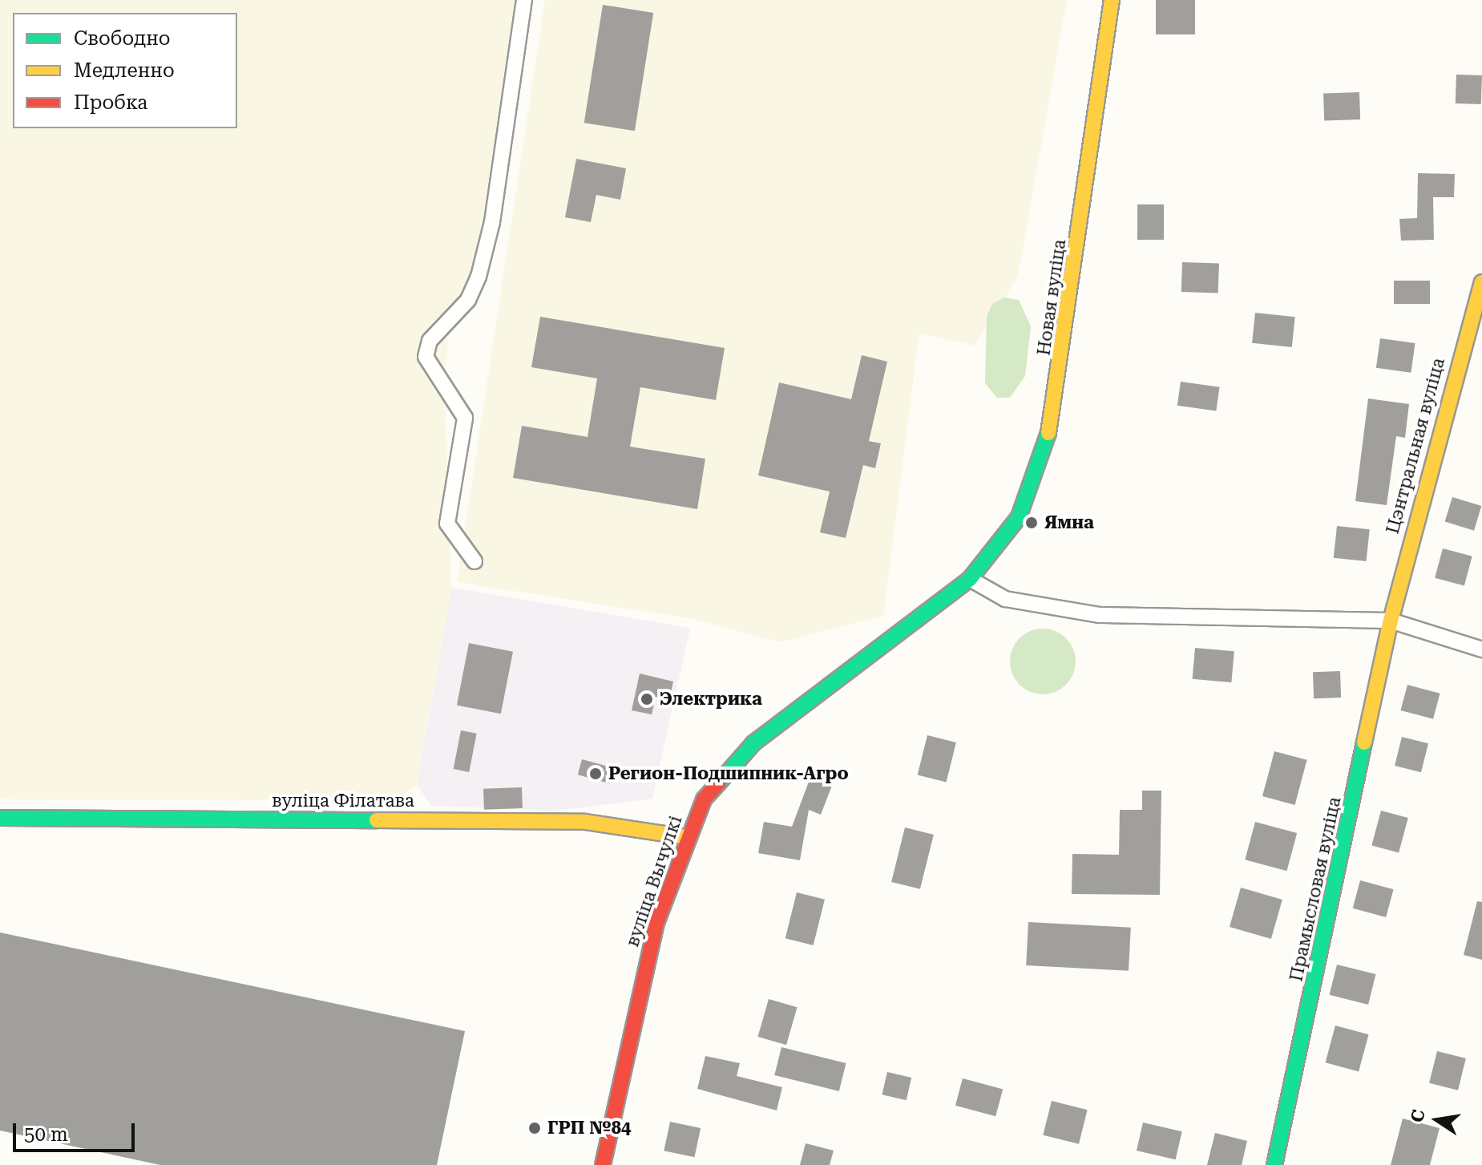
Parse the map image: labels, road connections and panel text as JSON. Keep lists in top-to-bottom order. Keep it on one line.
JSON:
{"streets":{"street":["Новая вуліца","Цэнтральная вуліца","вуліца Філатава","вуліца Вычулкі","Прамысловая вуліца"]},"crossings":[["Новая вуліца","вуліца Вычулкі"],["Цэнтральная вуліца","Прамысловая вуліца"],["вуліца Філатава","вуліца Вычулкі"]],"places":["Ямна","Электрика","Регион-Подшипник-Агро","ГРП №84"],"legend":["Свободно","Медленно","Пробка"],"scale_bar":"50 m","north":"left"}
